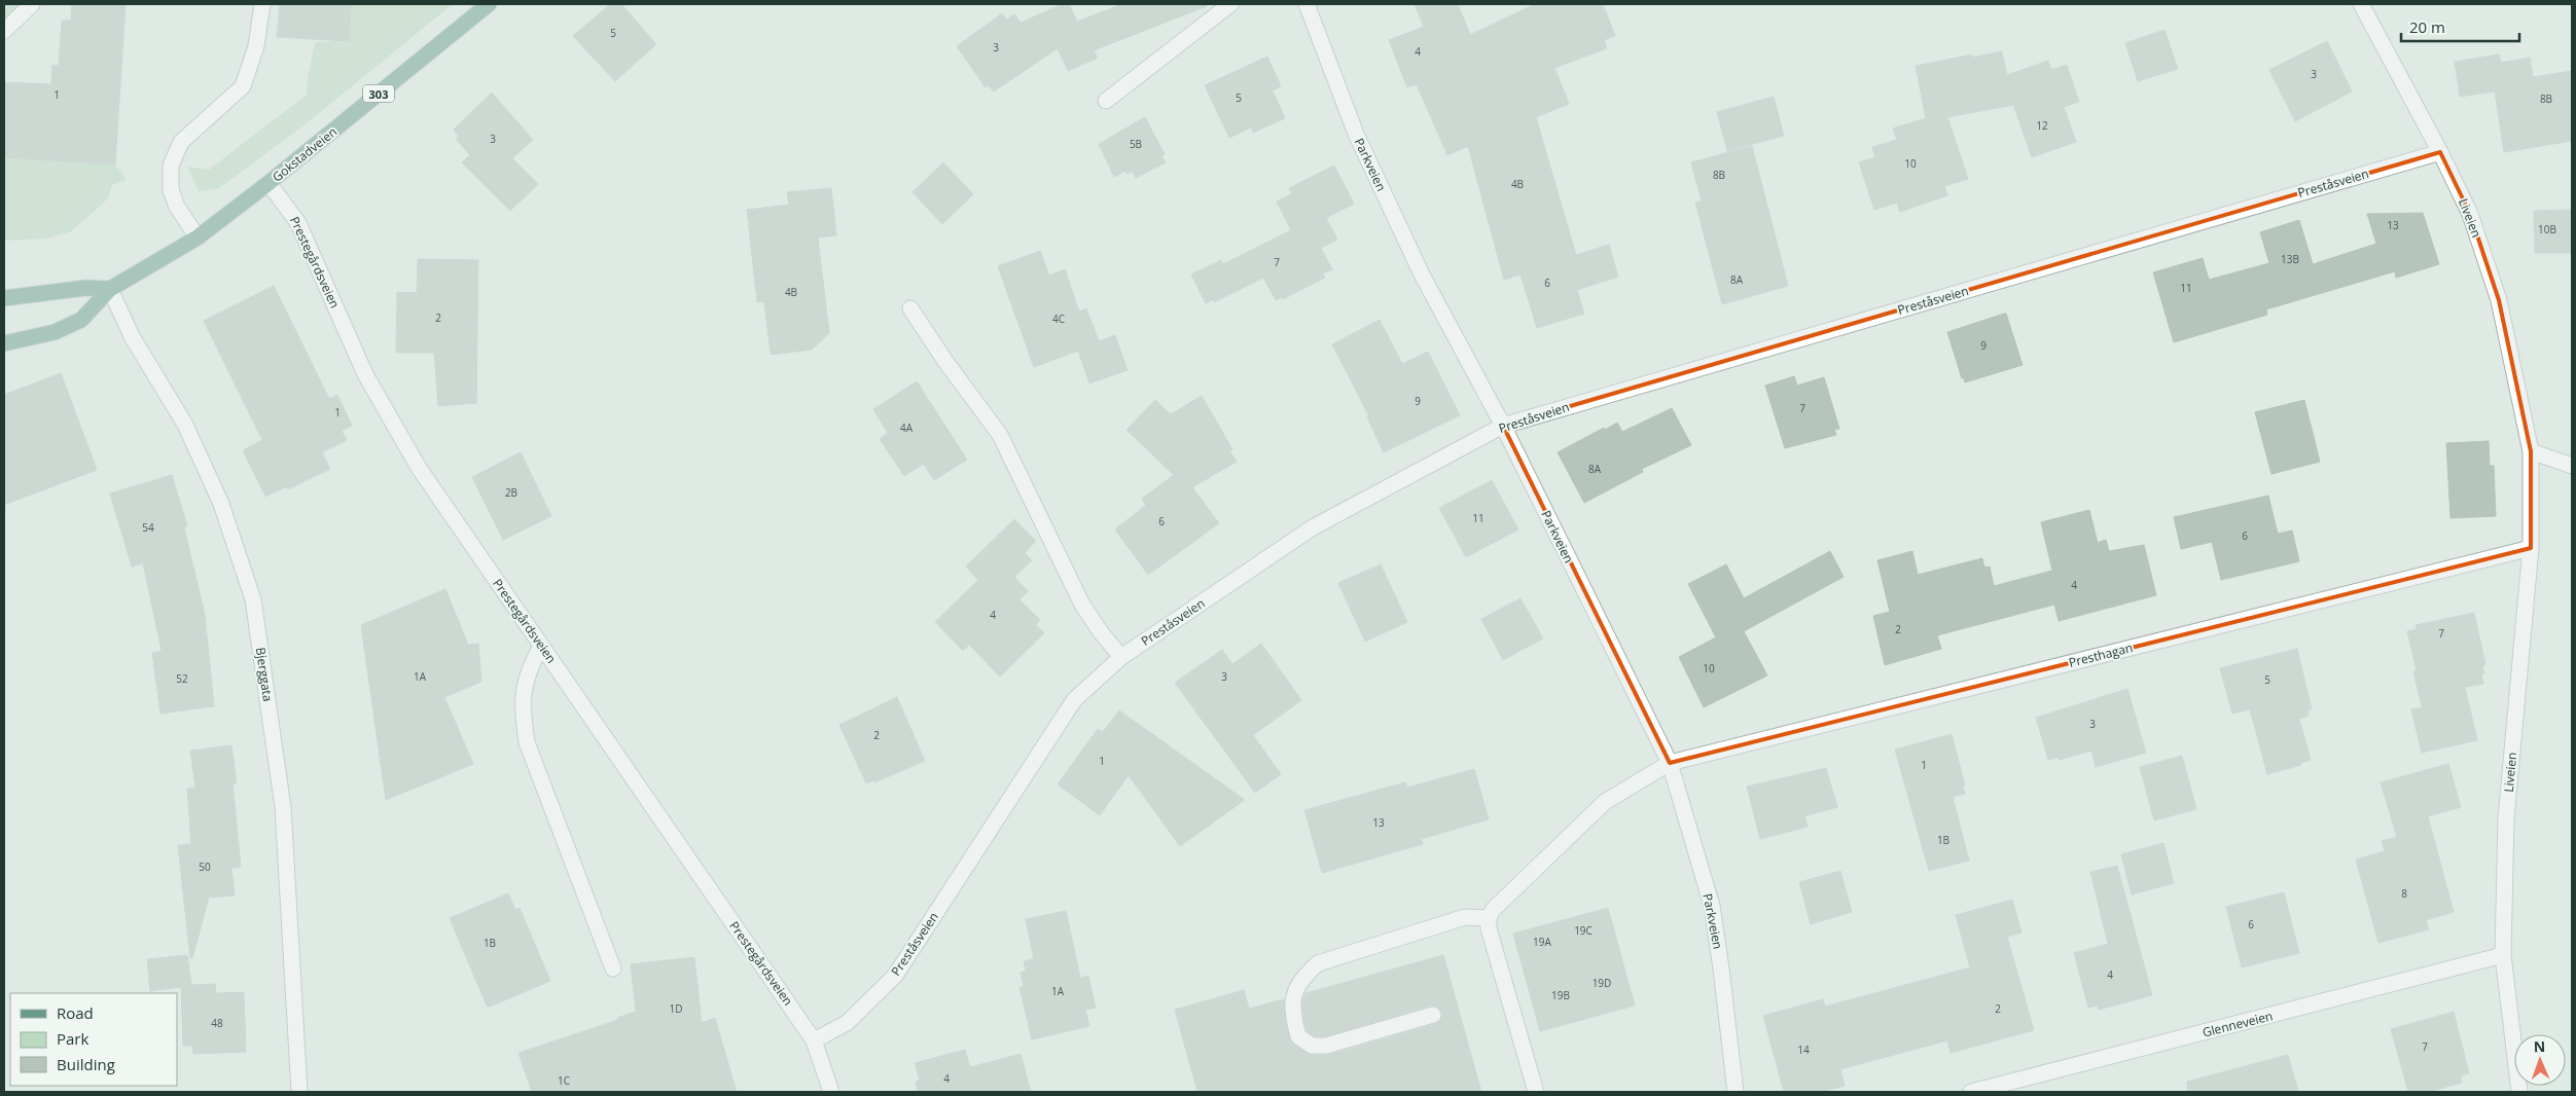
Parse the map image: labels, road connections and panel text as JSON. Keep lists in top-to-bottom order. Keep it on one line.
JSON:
{"streets":{"main road":["303","Gokstadveien"],"street":["Parkveien","Preståsveien","Liveien","Prestegårdsveien","Presthagan","Bjerggata","Glenneveien"]},"crossings":[["Gokstadveien","Prestegårdsveien"],["Gokstadveien","Bjerggata"],["Parkveien","Preståsveien"],["Parkveien","Presthagan"],["Preståsveien","Liveien"],["Preståsveien","Prestegårdsveien"],["Liveien","Presthagan"],["Liveien","Glenneveien"]],"house_numbers":["5","3","4","3","1","5","8B","12","3","5B","10","8B","4B","13","10B","13B","7","8A","6","11","4B","2","4C","9","9","7","1","4A","8A","2B","11","6","54","6","4","4","2","7","10","1A","3","52","5","3","2","1","1","13","1B","50","8","6","19C","19A","1B","4","19D","1A","19B","1D","2","48","7","14","4","1C"],"legend":["Road","Park","Building"],"scale_bar":"20 m","north":"top"}
